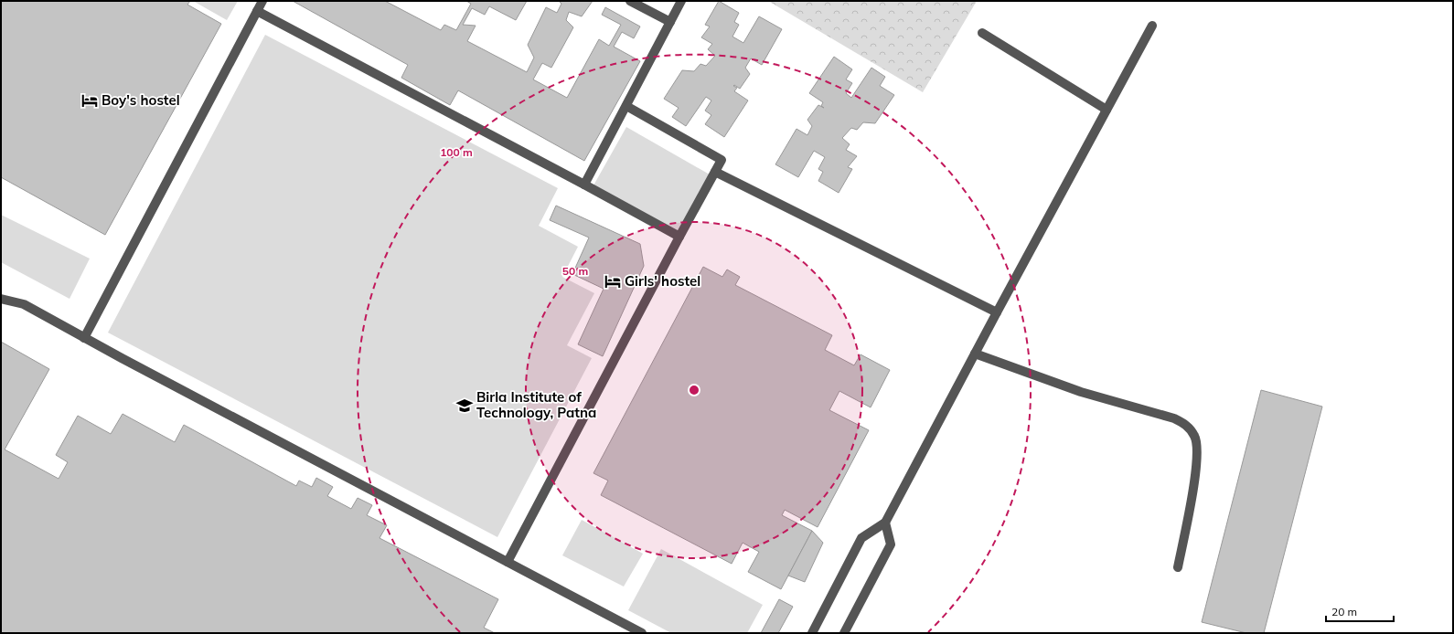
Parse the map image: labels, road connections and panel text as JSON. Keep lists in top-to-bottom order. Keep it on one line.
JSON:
{"places":{"hotel":["Boy's hostel","Girls' hostel"],"school or university":["Birla Institute of Technology, Patna"]},"scale_bar":"20 m","rings":["100 m","50 m"]}
